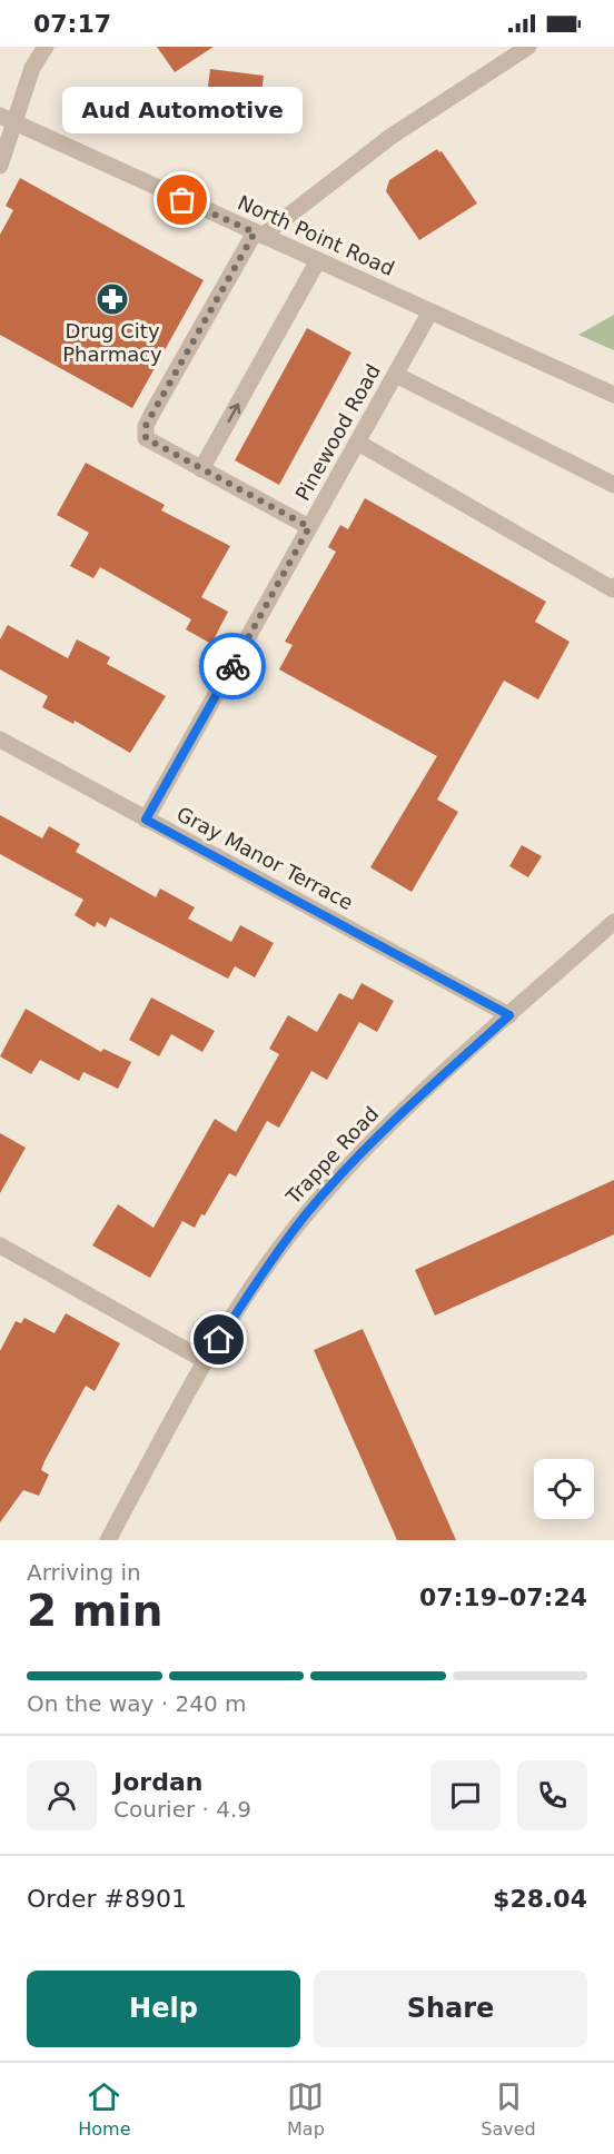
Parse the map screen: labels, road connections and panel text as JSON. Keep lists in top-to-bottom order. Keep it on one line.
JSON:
{"streets":{"street":["North Point Road","Pinewood Road","Gray Manor Terrace","Trappe Road"]},"crossings":[["North Point Road","Pinewood Road"],["Pinewood Road","Gray Manor Terrace"],["Gray Manor Terrace","Trappe Road"]],"places":{"other":["Aud Automotive"],"pharmacy":["Drug City Pharmacy"]},"page":{"status":"07:17","bubble":"Aud Automotive","heading":["2 min","Arriving in","07:19–07:24"],"panel":["Jordan","Courier · 4.9","Order #8901","$28.04"],"bar":"On the way · 240 m","buttons":["Help","Share"],"tabs":["Home","Map","Saved"]}}
